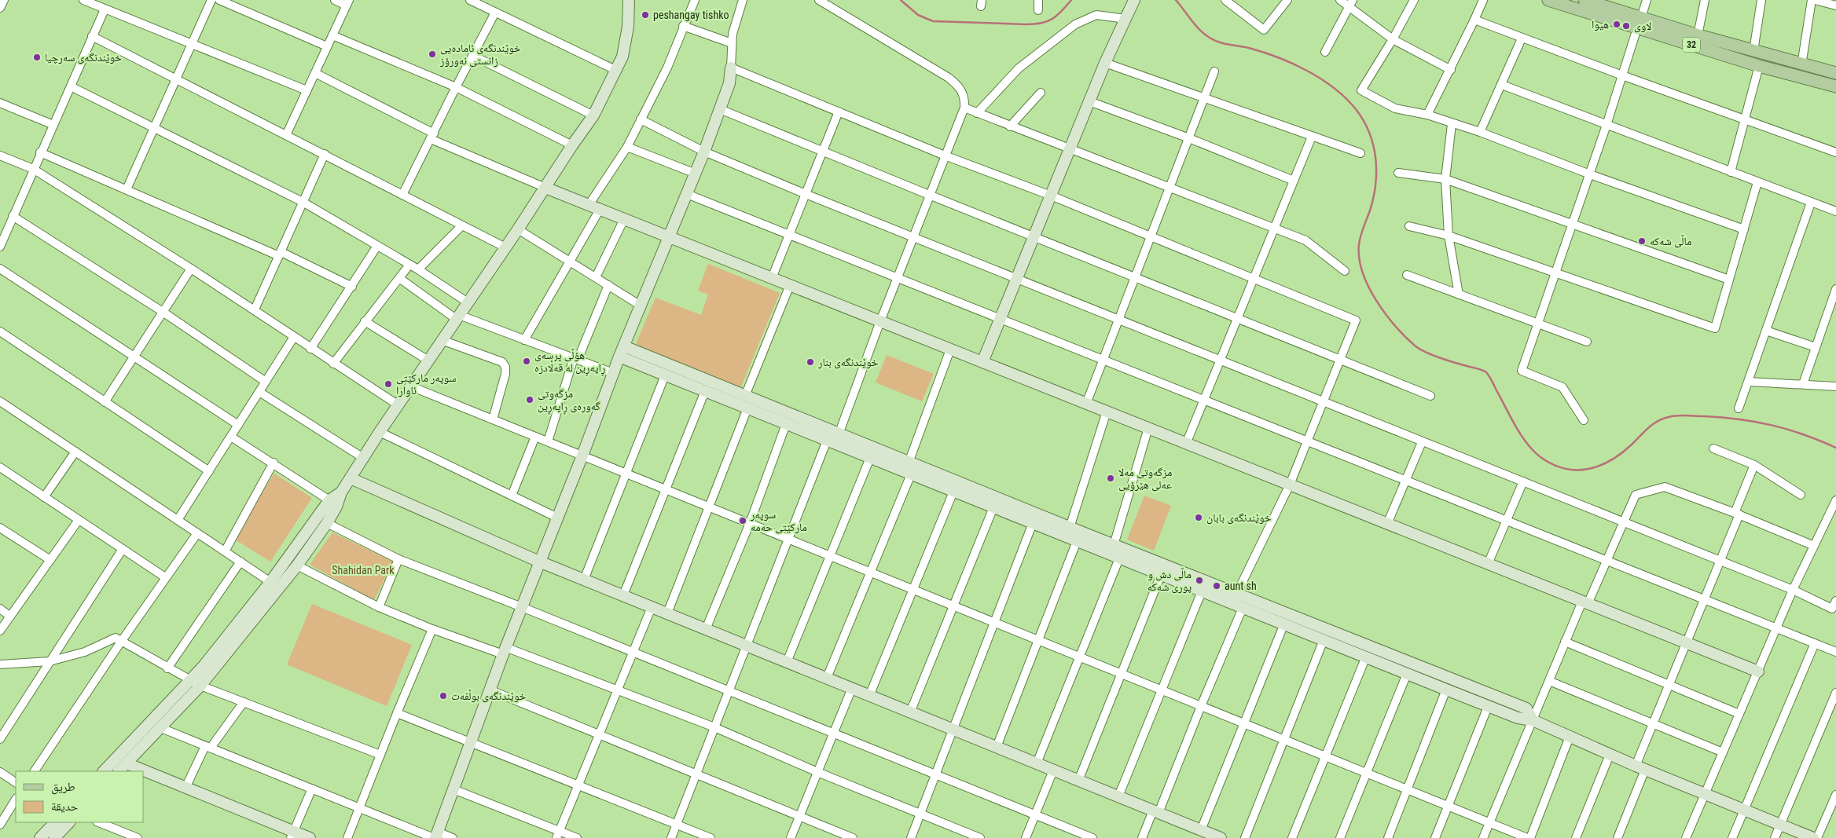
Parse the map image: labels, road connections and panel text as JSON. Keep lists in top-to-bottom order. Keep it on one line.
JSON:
{"streets":{"main road":["32"]},"parks":["Shahidan Park"],"places":["peshangay tishko","هیوا","لاوی","خوێندنگەی ئامادەیی زانستی نەورۆز","خوێندنگەی سەرچیا","ماڵی شەکە","هۆڵی پرسەی ڕاپەڕین لە قەڵادزە","خوێندنگەی بنار","سوپەر مارکێتی ئاوارا","مزگەوتی گەورەی ڕاپەڕین","مزگەوتی مەلا عەلی هێرۆیی","خوێندنگەی بابان","سوپەر مارکێتی حەمە","ماڵی دش و پوری شەکە","aunt sh","خوێندنگەی بوڵفەت"],"legend":["طريق","حديقة"]}
